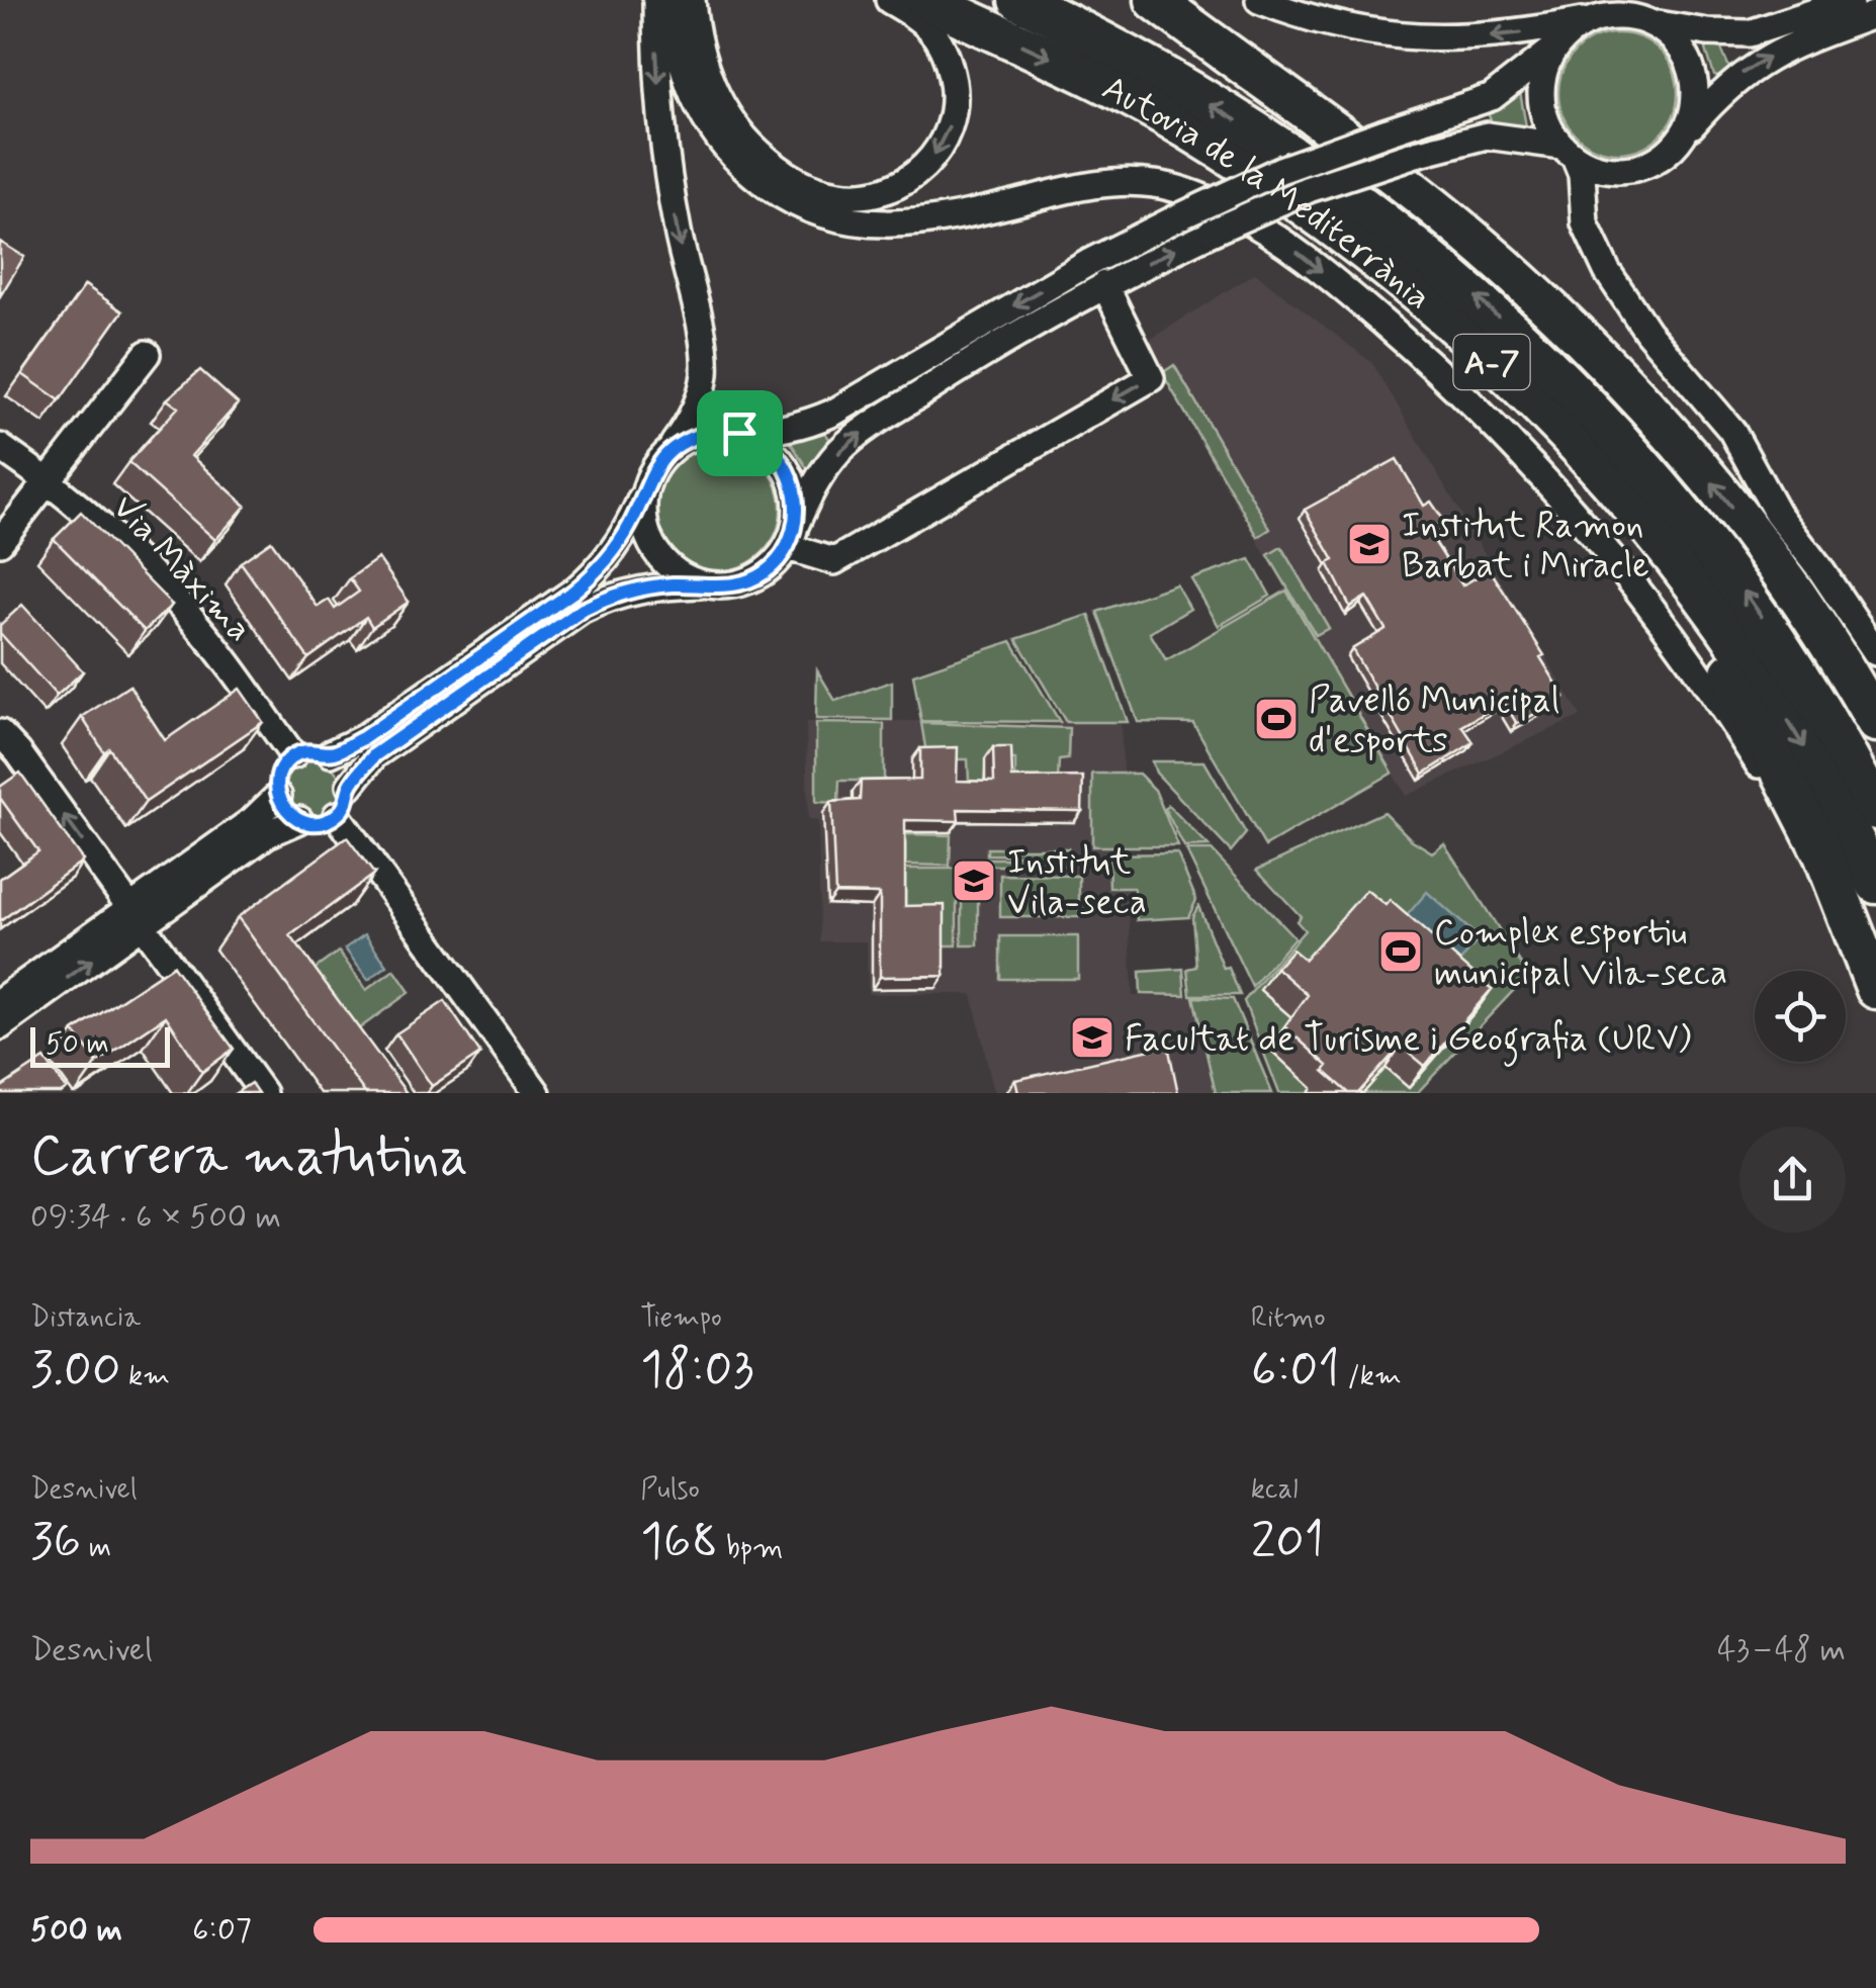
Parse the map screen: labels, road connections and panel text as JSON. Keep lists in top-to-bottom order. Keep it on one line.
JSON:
{"streets":{"highway":["Autovia de la Mediterrània","A-7"],"street":["Via Màxima"]},"places":{"school or university":["Institut Ramon Barbat i Miracle","Institut Vila-seca","Facultat de Turisme i Geografia (URV)"],"sports":["Pavelló Municipal d'esports","Complex esportiu municipal Vila-seca"]},"scale_bar":"50 m","page":{"scale":"50 m","heading":["Carrera matutina","09:34 · 6 × 500 m"],"stats":[["Distancia","3.00 km"],["Tiempo","18:03"],["Ritmo","6:01 /km"],["Desnivel","36 m"],["Pulso","168 bpm"],["kcal","201"]],"chart":["Desnivel","43–48 m"],"list":[{"name":"500 m","note":"6:07"}]}}
